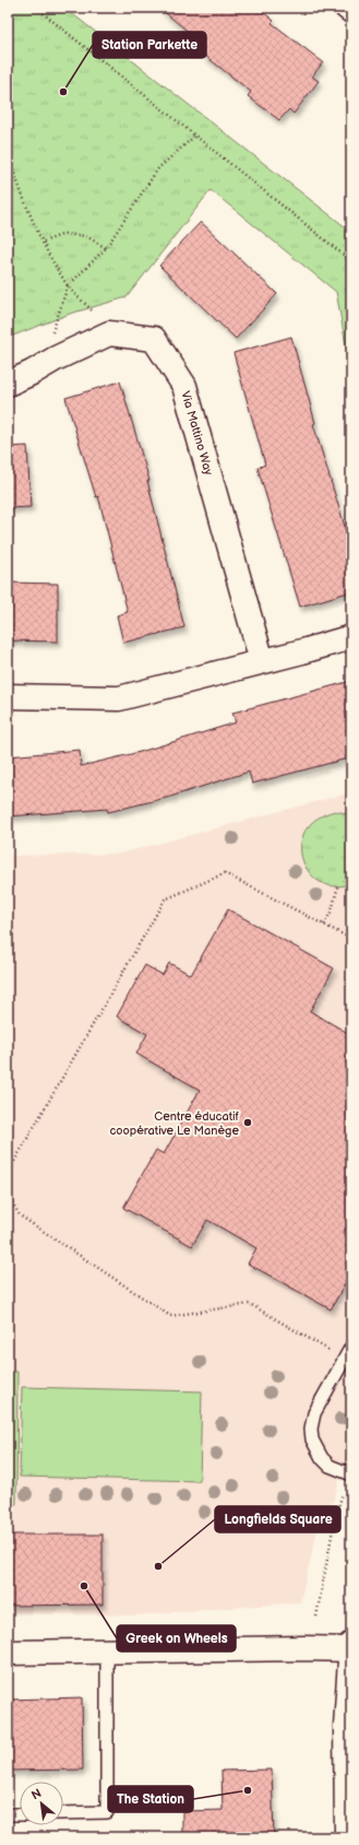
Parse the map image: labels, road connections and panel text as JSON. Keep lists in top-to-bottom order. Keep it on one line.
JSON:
{"streets":{"street":["Via Mattino Way"]},"places":["Station Parkette","Centre éducatif coopérative Le Manège","Longfields Square","Greek on Wheels","The Station"],"north":"top left"}
